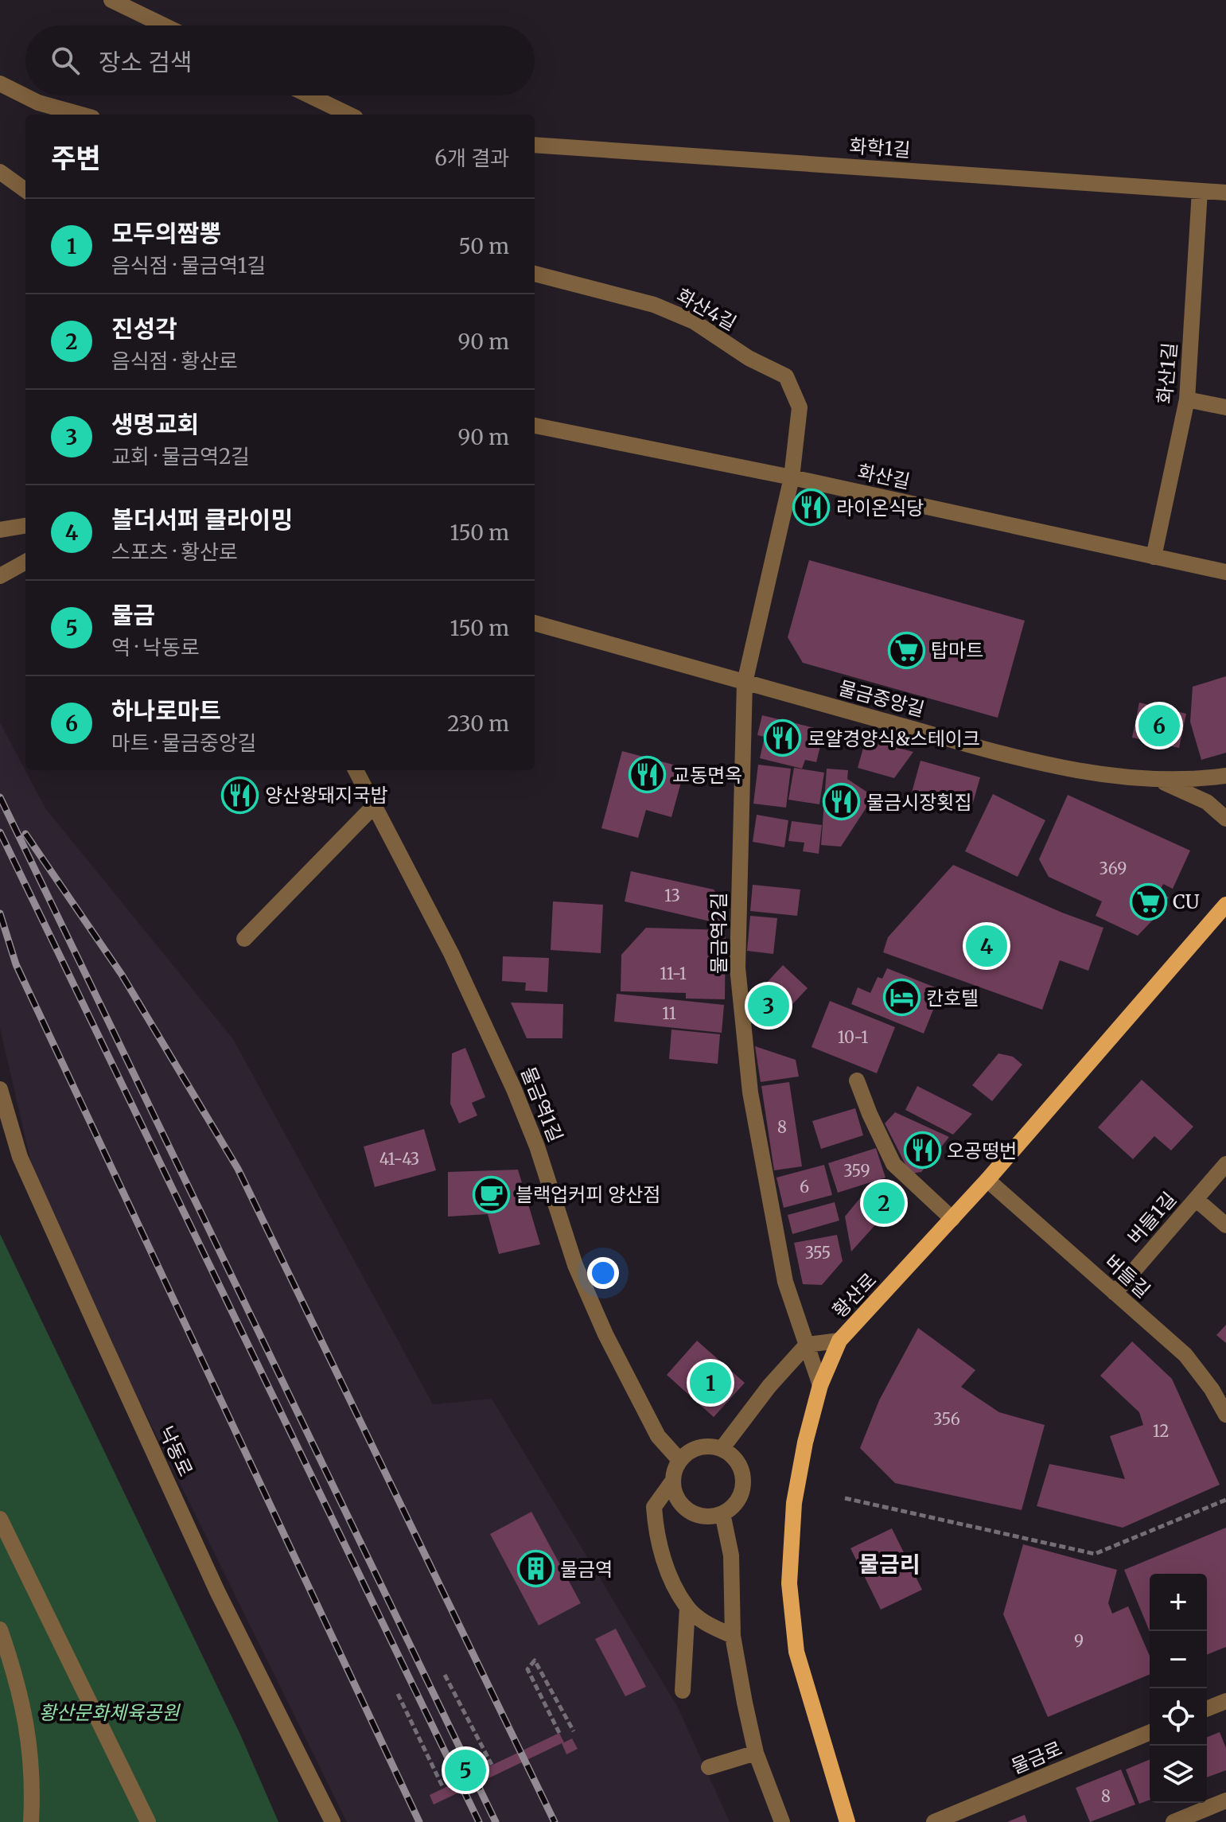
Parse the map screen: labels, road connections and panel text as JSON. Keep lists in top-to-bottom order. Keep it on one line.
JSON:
{"streets":{"main road":["황산로"],"street":["화학1길","화산4길","화산1길","화산길","물금중앙길","물금역2길","물금역1길","버들1길","버들길","낙동로","물금로"]},"crossings":[["화학1길","화산1길"],["화산4길","물금역2길"],["화산1길","화산길"],["화산길","물금역2길"],["물금중앙길","물금역2길"],["물금역2길","황산로"],["버들1길","버들길"],["버들길","황산로"]],"districts":["물금리"],"parks":["황산문화체육공원"],"places":{"restaurant":["라이온식당","로얄경양식&스테이크","교동면옥","양산왕돼지국밥","물금시장횟집","오공떵번"],"supermarket":["탑마트","CU"],"hotel":["칸호텔"],"cafe":["블랙업커피 양산점"],"building":["물금역"]},"house_numbers":["369","13","11-1","11","10-1","8","41-43","359","6","355","356","12","9","8"],"page":{"search":"장소 검색","heading":["주변","6개 결과"],"list":[{"mark":"1","name":"모두의짬뽕","note":"음식점 · 물금역1길","value":"50 m"},{"mark":"2","name":"진성각","note":"음식점 · 황산로","value":"90 m"},{"mark":"3","name":"생명교회","note":"교회 · 물금역2길","value":"90 m"},{"mark":"4","name":"볼더서퍼 클라이밍","note":"스포츠 · 황산로","value":"150 m"},{"mark":"5","name":"물금","note":"역 · 낙동로","value":"150 m"},{"mark":"6","name":"하나로마트","note":"마트 · 물금중앙길","value":"230 m"}],"pins":["6","4","3","2","1","5"],"map_buttons":["+","−"]}}
